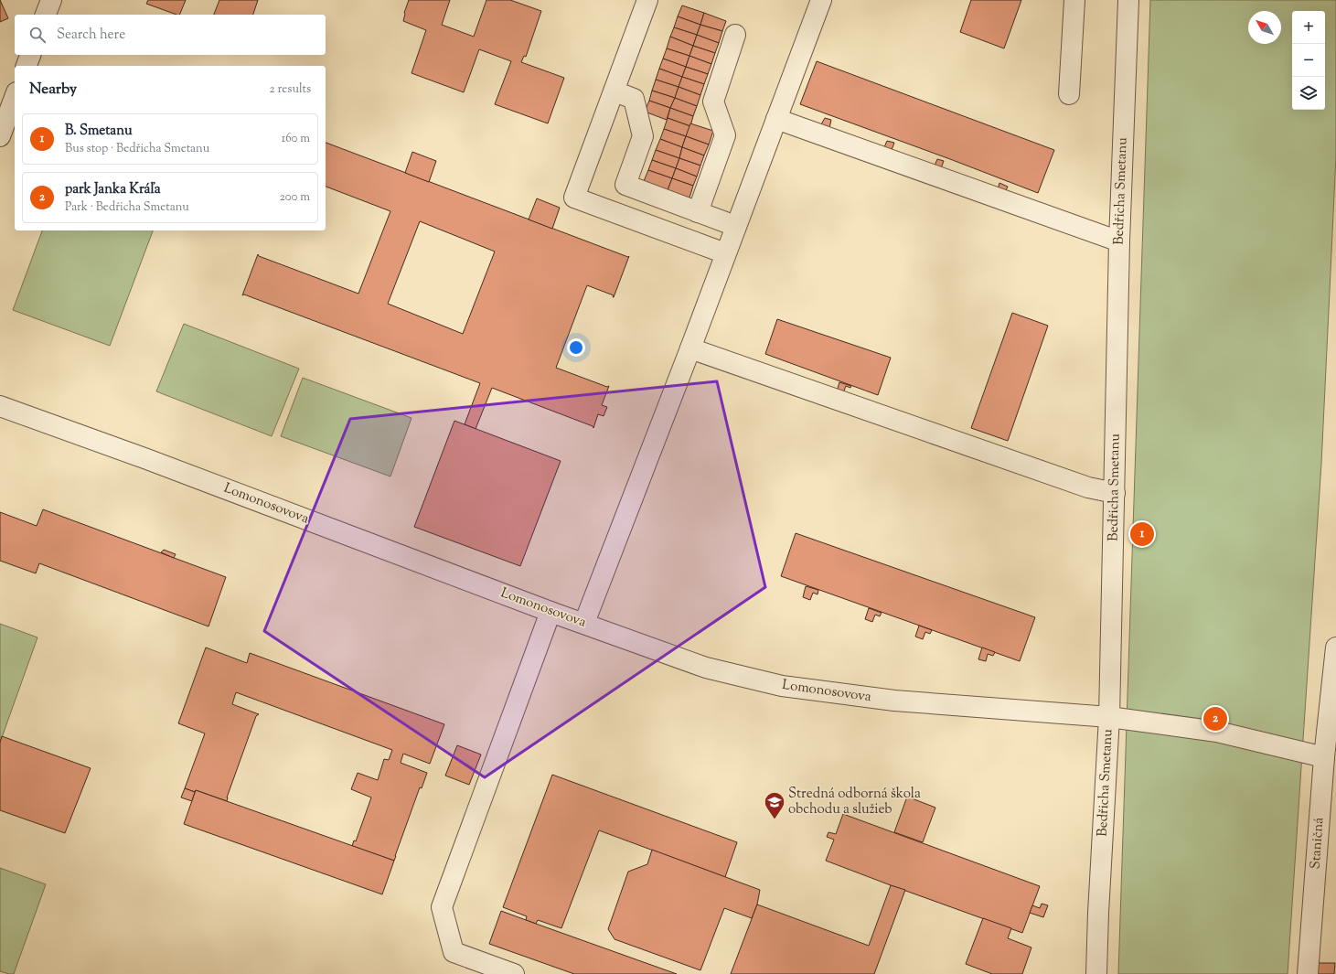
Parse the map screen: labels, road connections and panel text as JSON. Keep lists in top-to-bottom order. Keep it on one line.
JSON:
{"streets":{"street":["Bedřicha Smetanu","Lomonosovova","Staničná"]},"crossings":[["Bedřicha Smetanu","Lomonosovova"],["Lomonosovova","Staničná"]],"places":{"school or university":["Stredná odborná škola obchodu a služieb"]},"north":"top left","page":{"map_buttons":["+","−"],"search":"Search here","heading":["Nearby","2 results"],"list":[{"mark":"1","name":"B. Smetanu","note":"Bus stop · Bedřicha Smetanu","value":"160 m"},{"mark":"2","name":"park Janka Kráľa","note":"Park · Bedřicha Smetanu","value":"200 m"}],"pins":["1","2"]}}
